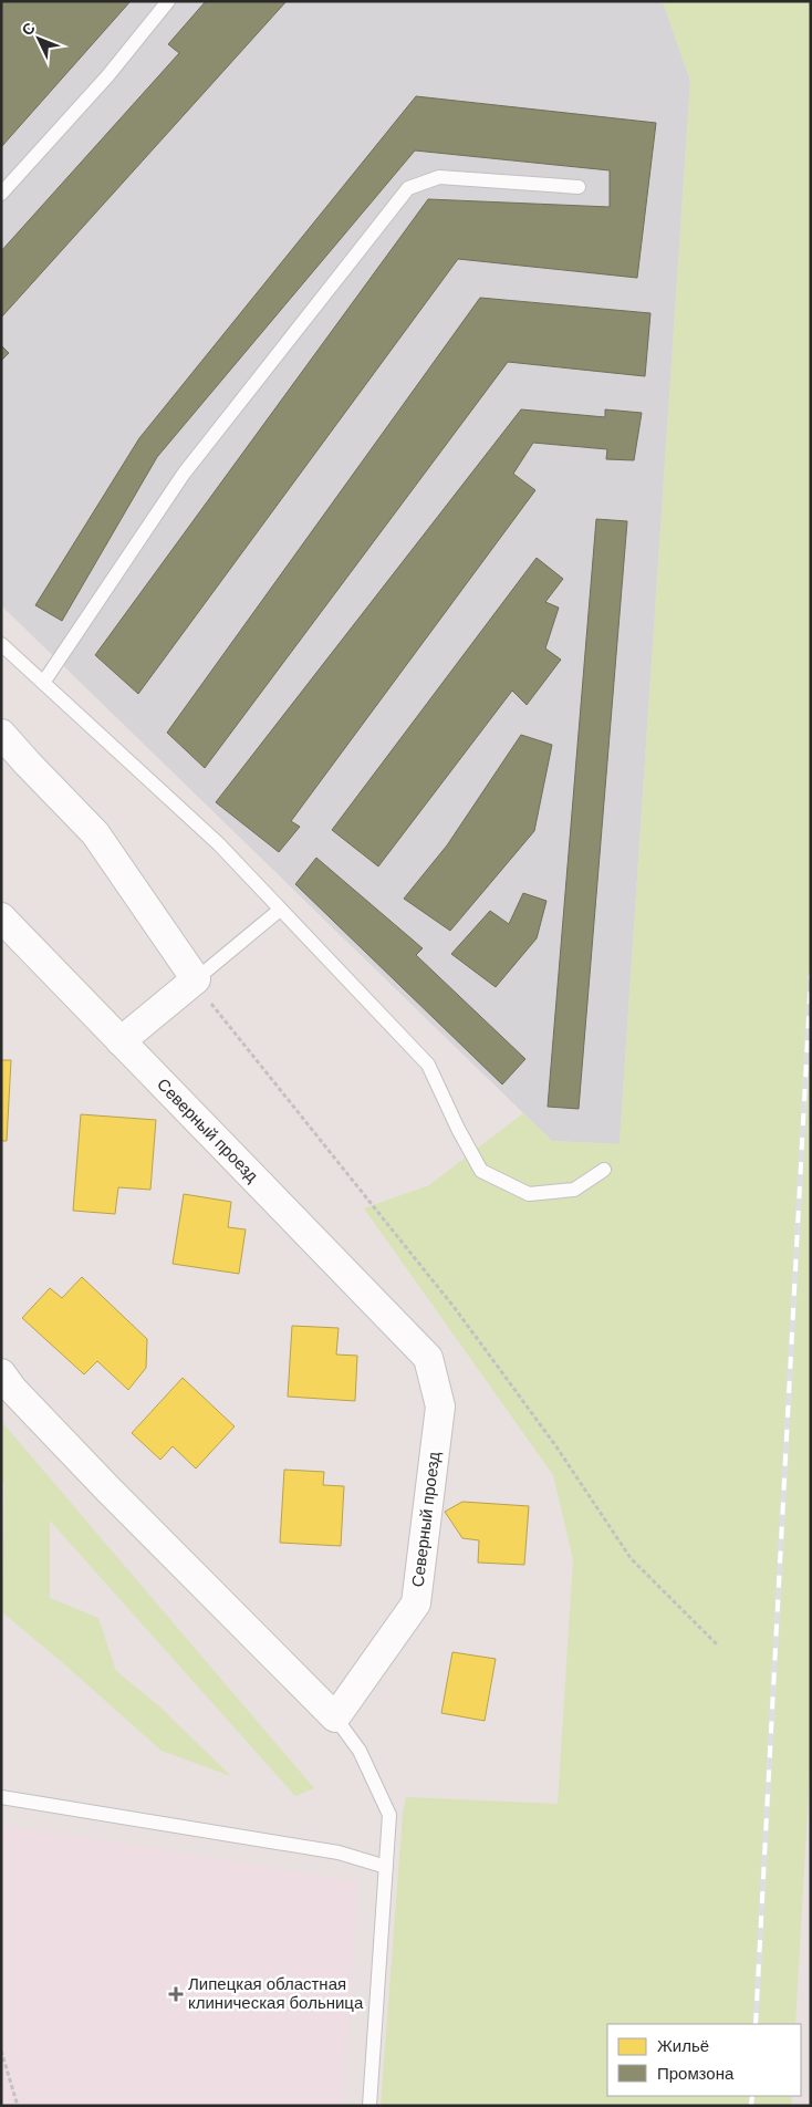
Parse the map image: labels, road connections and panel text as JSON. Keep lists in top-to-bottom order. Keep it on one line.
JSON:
{"streets":{"street":["Северный проезд"]},"places":{"health":["Липецкая областная клиническая больница"]},"legend":["Жильё","Промзона"],"north":"top left"}
